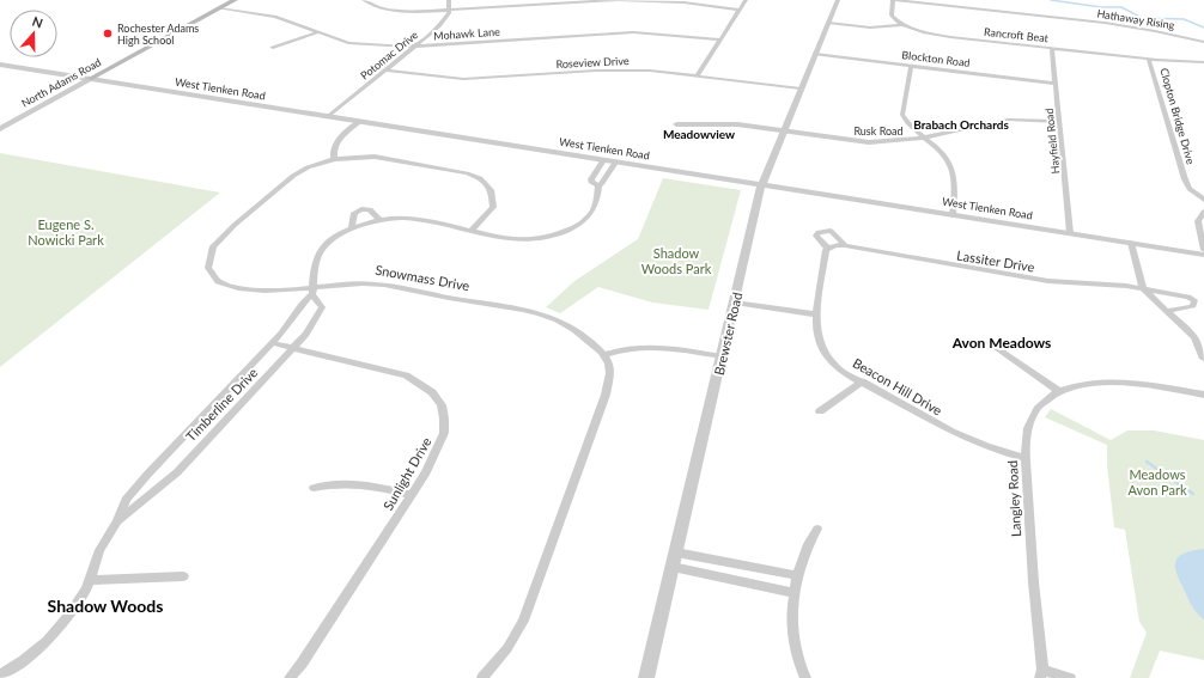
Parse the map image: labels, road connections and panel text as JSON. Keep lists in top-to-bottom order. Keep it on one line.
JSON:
{"streets":{"main road":["North Adams Road"],"street":["Hathaway Rising","Mohawk Lane","Rancroft Beat","Potomac Drive","Blockton Road","Roseview Drive","West Tienken Road","Clopton Bridge Drive","Rusk Road","Hayfield Road","Lassiter Drive","Snowmass Drive","Brewster Road","Beacon Hill Drive","Timberline Drive","Sunlight Drive","Langley Road"]},"crossings":[["Mohawk Lane","Potomac Drive"],["Mohawk Lane","North Adams Road"],["Rancroft Beat","Clopton Bridge Drive"],["Rancroft Beat","Hayfield Road"],["Rancroft Beat","Brewster Road"],["Potomac Drive","Roseview Drive"],["Potomac Drive","West Tienken Road"],["Blockton Road","Hayfield Road"],["Blockton Road","Brewster Road"],["Roseview Drive","Brewster Road"],["North Adams Road","West Tienken Road"],["West Tienken Road","Hayfield Road"],["West Tienken Road","Brewster Road"],["West Tienken Road","Timberline Drive"],["Rusk Road","Hayfield Road"],["Rusk Road","Brewster Road"],["Snowmass Drive","Timberline Drive"],["Beacon Hill Drive","Langley Road"],["Timberline Drive","Sunlight Drive"]],"districts":["Brabach Orchards","Meadowview","Avon Meadows","Shadow Woods"],"parks":["Eugene S. Nowicki Park","Shadow Woods Park","Meadows Avon Park"],"places":["Rochester Adams High School"],"north":"top"}
